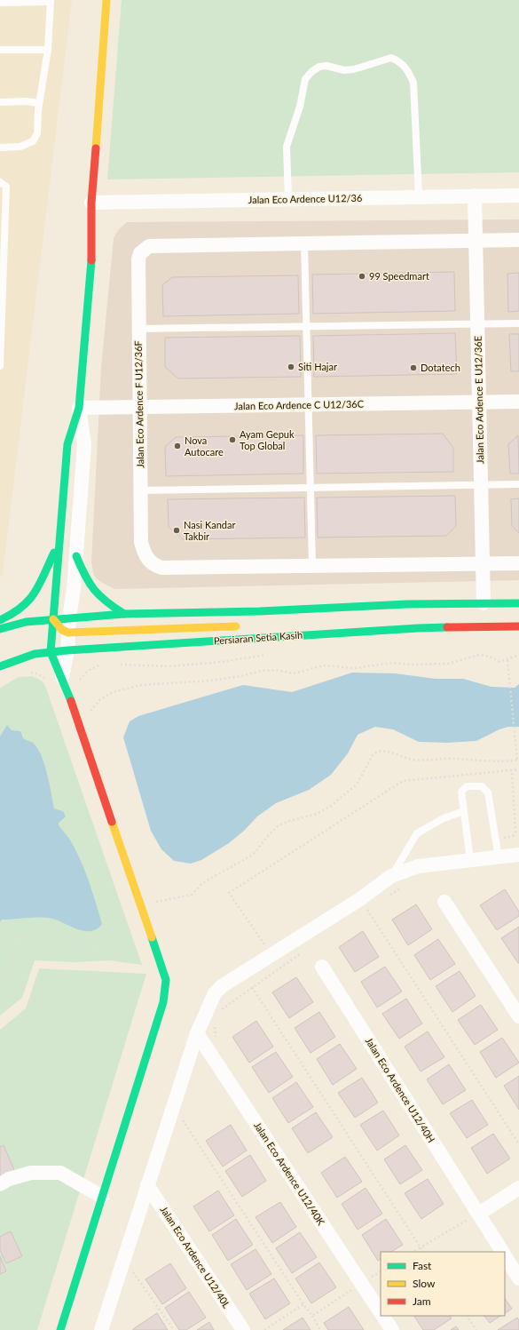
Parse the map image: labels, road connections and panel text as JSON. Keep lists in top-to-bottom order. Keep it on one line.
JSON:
{"streets":{"street":["Jalan Eco Ardence U12/36","Jalan Eco Ardence E U12/36E","Jalan Eco Ardence F U12/36F","Jalan Eco Ardence C U12/36C","Persiaran Setia Kasih","Jalan Eco Ardence U12/40H","Jalan Eco Ardence U12/40K","Jalan Eco Ardence U12/40L"]},"crossings":[["Jalan Eco Ardence U12/36","Jalan Eco Ardence E U12/36E"],["Jalan Eco Ardence E U12/36E","Jalan Eco Ardence C U12/36C"],["Jalan Eco Ardence F U12/36F","Jalan Eco Ardence C U12/36C"]],"places":["99 Speedmart","Siti Hajar","Dotatech","Ayam Gepuk Top Global","Nova Autocare","Nasi Kandar Takbir"],"legend":["Fast","Slow","Jam"]}
